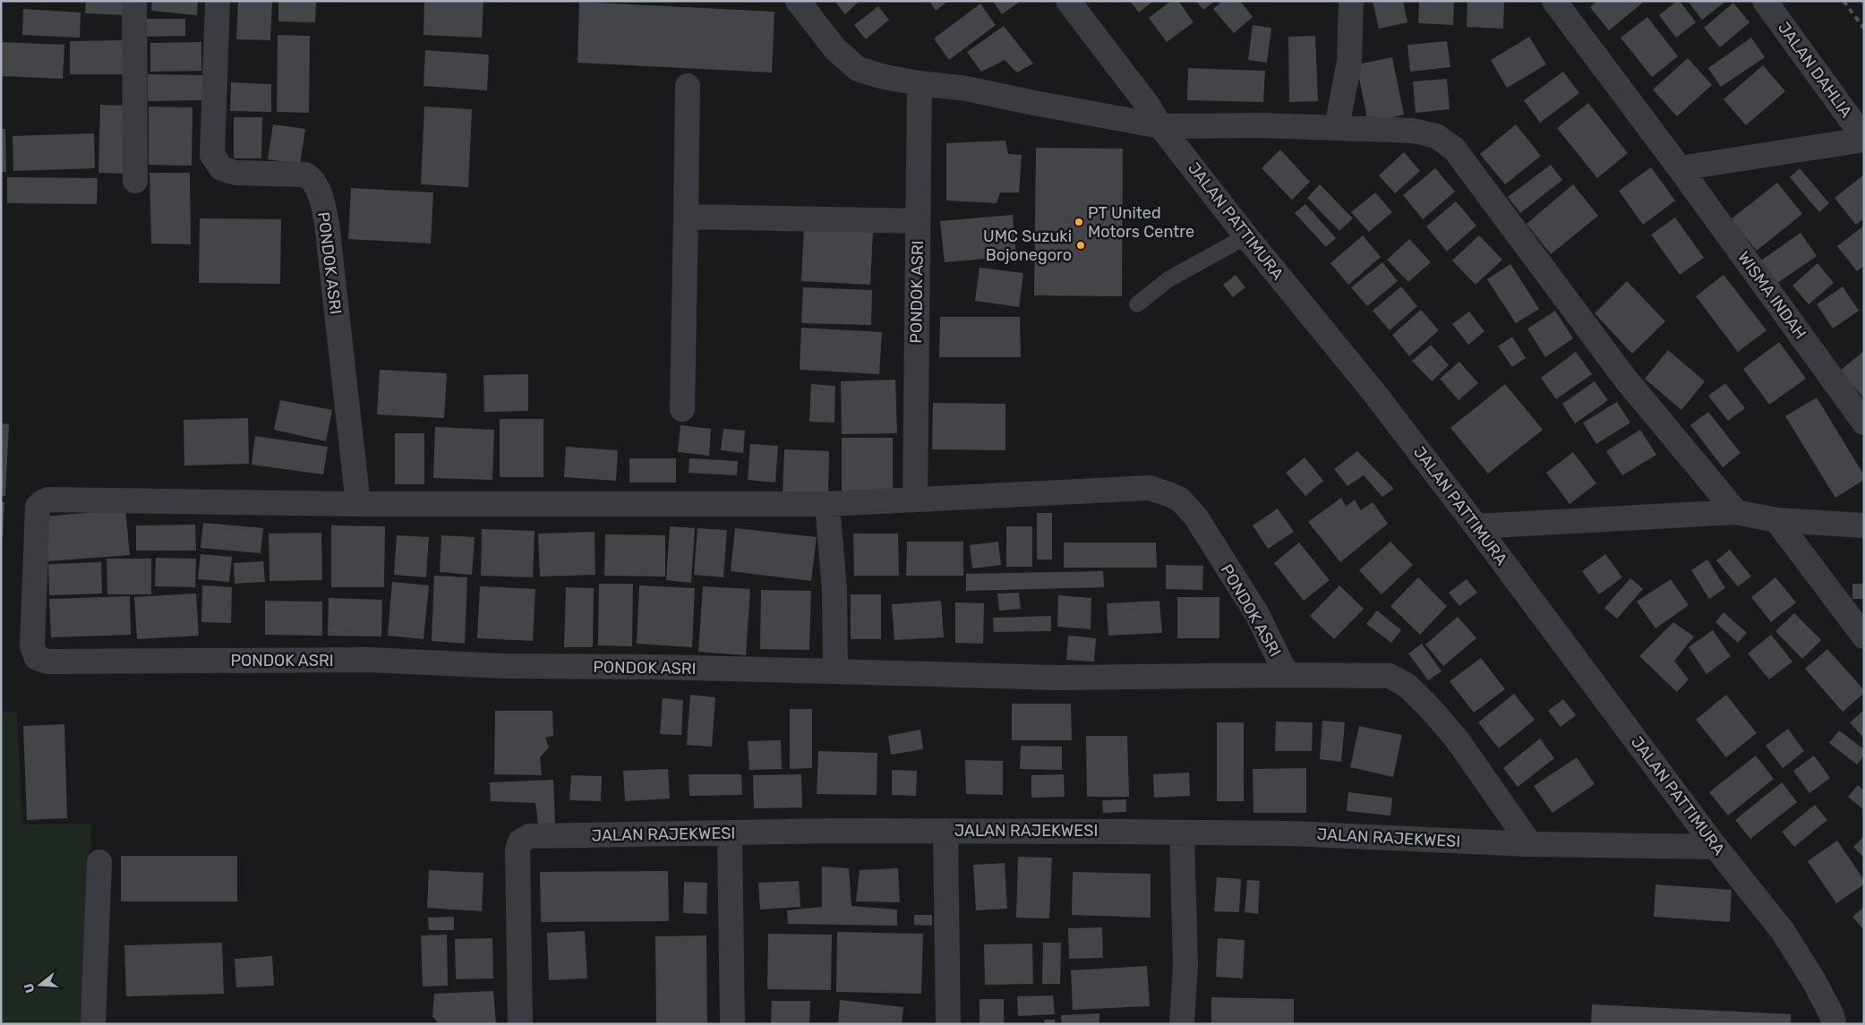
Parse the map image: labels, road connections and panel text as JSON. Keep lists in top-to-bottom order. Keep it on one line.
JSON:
{"streets":{"street":["JALAN DAHLIA","JALAN PATTIMURA","PONDOK ASRI","WISMA INDAH","JALAN RAJEKWESI"]},"crossings":[["JALAN PATTIMURA","JALAN RAJEKWESI"],["PONDOK ASRI","JALAN RAJEKWESI"]],"places":["PT United Motors Centre","UMC Suzuki Bojonegoro"],"north":"left"}
